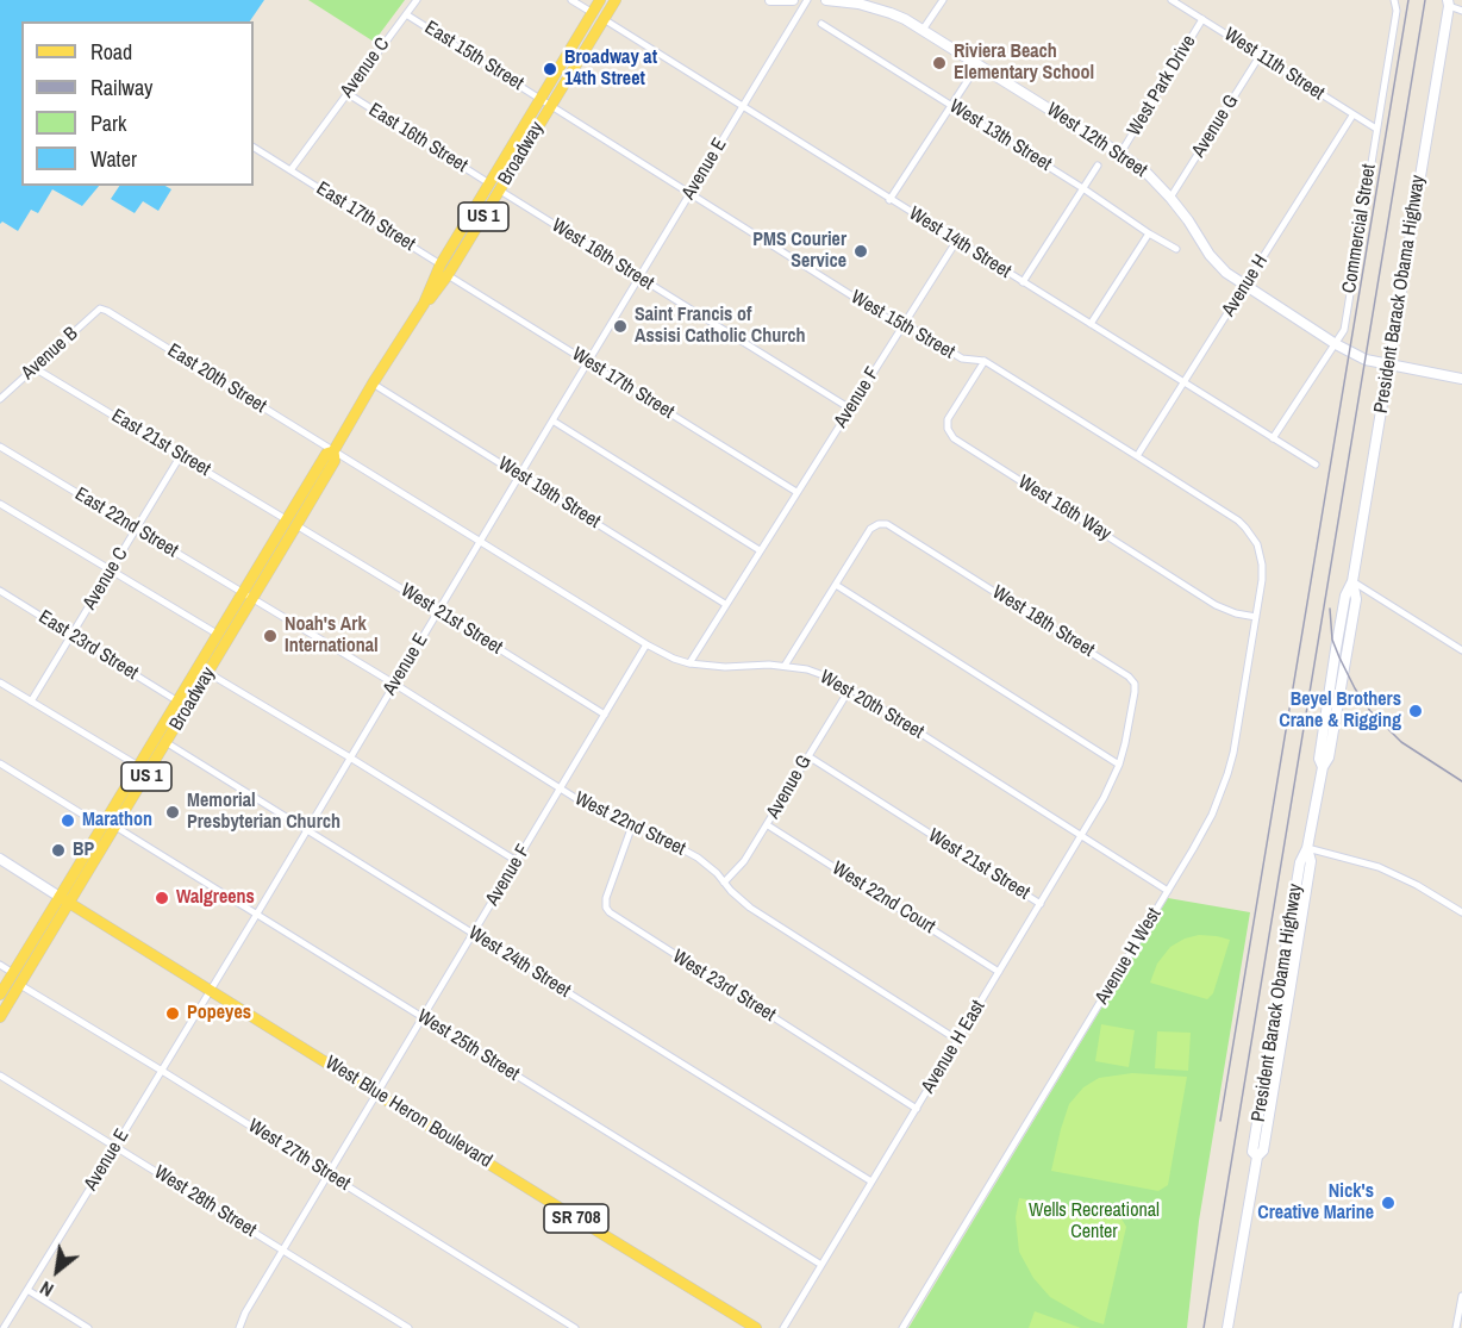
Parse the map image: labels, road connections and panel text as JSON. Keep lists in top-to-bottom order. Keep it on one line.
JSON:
{"streets":{"main road":["West 12th Street","Broadway","US 1","President Barack Obama Highway","West Blue Heron Boulevard","SR 708"],"street":["East 15th Street","West 11th Street","Avenue C","West Park Drive","Avenue G","West 13th Street","East 16th Street","Avenue E","East 17th Street","Commercial Street","West 14th Street","West 16th Street","Avenue H","West 15th Street","Avenue B","East 20th Street","West 17th Street","Avenue F","East 21st Street","West 19th Street","West 16th Way","East 22nd Street","West 21st Street","West 18th Street","East 23rd Street","West 20th Street","West 22nd Street","West 22nd Court","Avenue H West","West 24th Street","West 23rd Street","West 25th Street","Avenue H East","West 27th Street","West 28th Street"]},"crossings":[["East 15th Street","Avenue C"],["East 15th Street","Broadway"],["East 15th Street","West 15th Street"],["West 11th Street","West Park Drive"],["West 11th Street","Avenue G"],["West 11th Street","Commercial Street"],["West 11th Street","Avenue H"],["Avenue C","East 16th Street"],["Avenue C","East 17th Street"],["Avenue C","East 21st Street"],["Avenue C","East 22nd Street"],["Avenue C","East 23rd Street"],["West Park Drive","West 12th Street"],["Avenue G","West 12th Street"],["Avenue G","West 21st Street"],["Avenue G","West 20th Street"],["Avenue G","West 22nd Street"],["Avenue G","West 22nd Court"],["East 16th Street","Broadway"],["Broadway","East 17th Street"],["Broadway","West 14th Street"],["Broadway","West 16th Street"],["Broadway","West 15th Street"],["Broadway","East 20th Street"],["Broadway","West 17th Street"],["Broadway","East 21st Street"],["Broadway","West 19th Street"],["Broadway","East 22nd Street"],["Broadway","West 21st Street"],["Broadway","East 23rd Street"],["Broadway","West 20th Street"],["Broadway","West 22nd Street"],["Broadway","West 24th Street"],["Broadway","West 25th Street"],["Broadway","West Blue Heron Boulevard"],["Broadway","West 27th Street"],["Avenue E","West 14th Street"],["Avenue E","West 16th Street"],["Avenue E","West 15th Street"],["Avenue E","West 17th Street"],["Avenue E","West 19th Street"],["Avenue E","West 21st Street"],["Avenue E","West 20th Street"],["Avenue E","West 22nd Street"],["Avenue E","West 24th Street"],["Avenue E","West 25th Street"],["Avenue E","West Blue Heron Boulevard"],["Avenue E","West 27th Street"],["Avenue E","West 28th Street"],["Commercial Street","West 14th Street"],["West 14th Street","Avenue H"],["West 14th Street","Avenue F"],["West 16th Street","Avenue F"],["Avenue H","West 15th Street"],["West 15th Street","Avenue F"],["West 15th Street","West 16th Way"],["West 15th Street","Avenue H West"],["Avenue B","East 20th Street"],["Avenue B","East 21st Street"],["East 20th Street","West 20th Street"],["West 17th Street","Avenue F"],["Avenue F","West 19th Street"],["Avenue F","West 21st Street"],["Avenue F","West 20th Street"],["Avenue F","West 22nd Street"],["Avenue F","West 24th Street"],["Avenue F","West 25th Street"],["Avenue F","West Blue Heron Boulevard"],["Avenue F","West 27th Street"],["Avenue F","West 28th Street"],["West 16th Way","Avenue H West"],["East 22nd Street","West 22nd Street"],["West 21st Street","Avenue H East"],["West 18th Street","Avenue H East"],["West 20th Street","Avenue H West"],["West 20th Street","Avenue H East"],["West 22nd Street","West 23rd Street"],["West 22nd Street","Avenue H East"],["West 22nd Court","Avenue H East"],["West 24th Street","Avenue H East"],["West 23rd Street","Avenue H East"],["West 25th Street","Avenue H East"]],"parks":["Wells Recreational Center"],"places":["Riviera Beach Elementary School","Broadway at 14th Street","PMS Courier Service","Saint Francis of Assisi Catholic Church","Noah's Ark International","Beyel Brothers Crane & Rigging","Memorial Presbyterian Church","Marathon","BP","Walgreens","Popeyes","Nick's Creative Marine"],"legend":["Road","Railway","Park","Water"],"north":"bottom left"}
